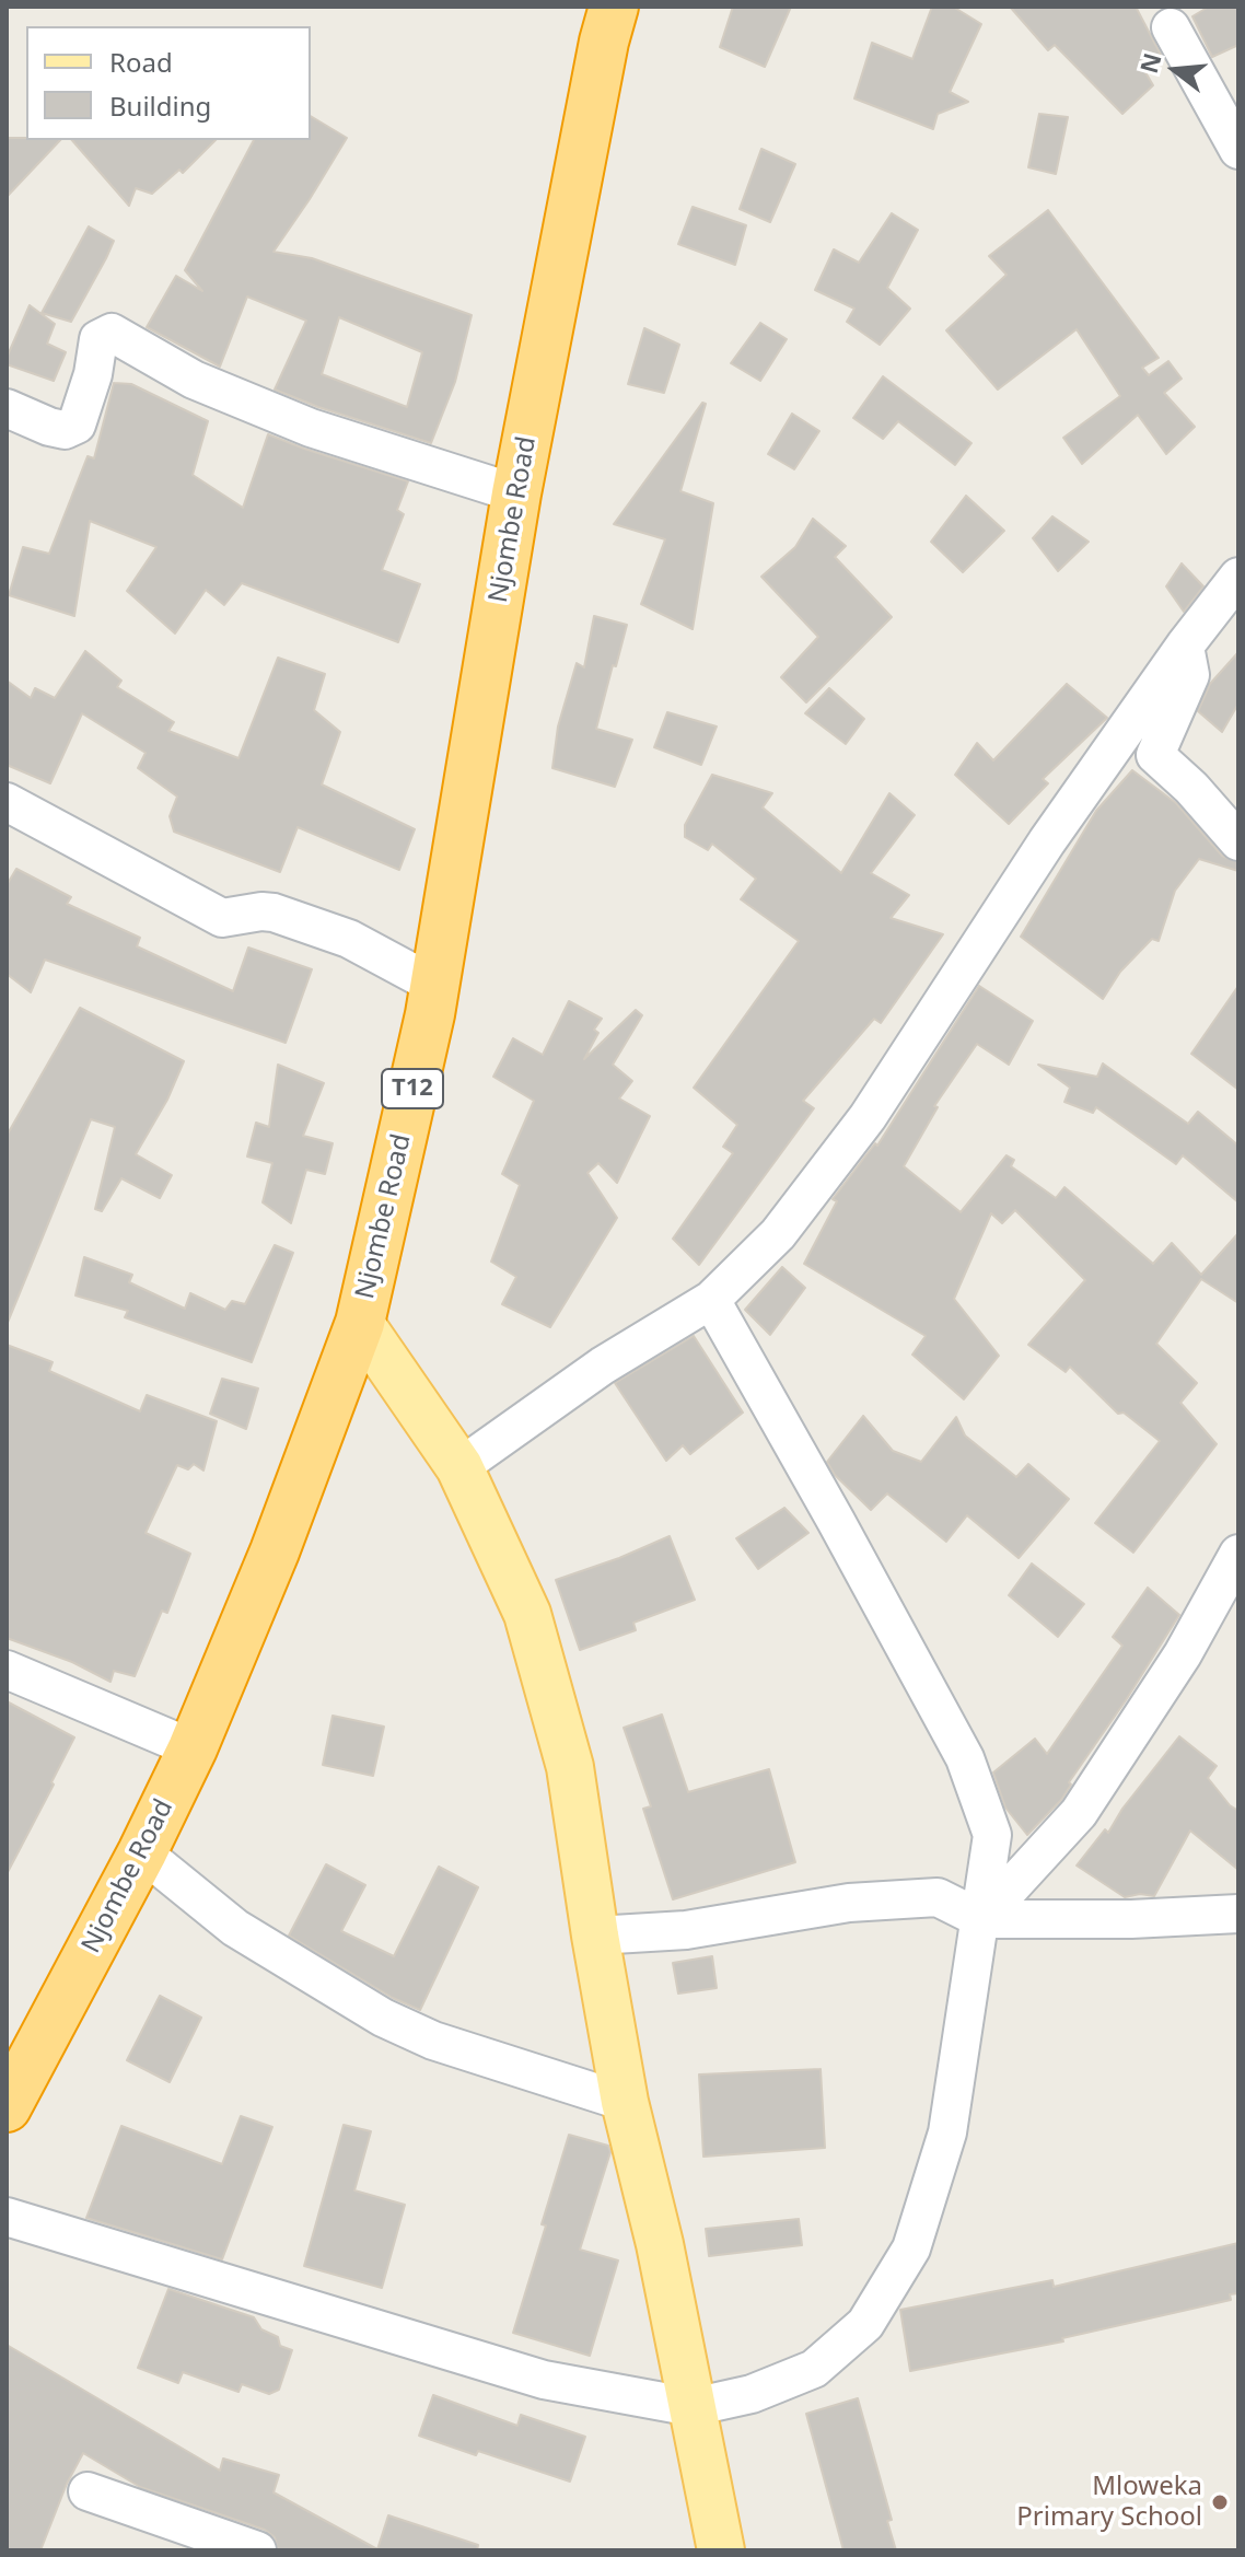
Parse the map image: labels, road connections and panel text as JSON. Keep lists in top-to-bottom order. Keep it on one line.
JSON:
{"streets":{"highway":["Njombe Road","T12"]},"places":["Mloweka Primary School"],"legend":["Road","Building"],"north":"left"}
